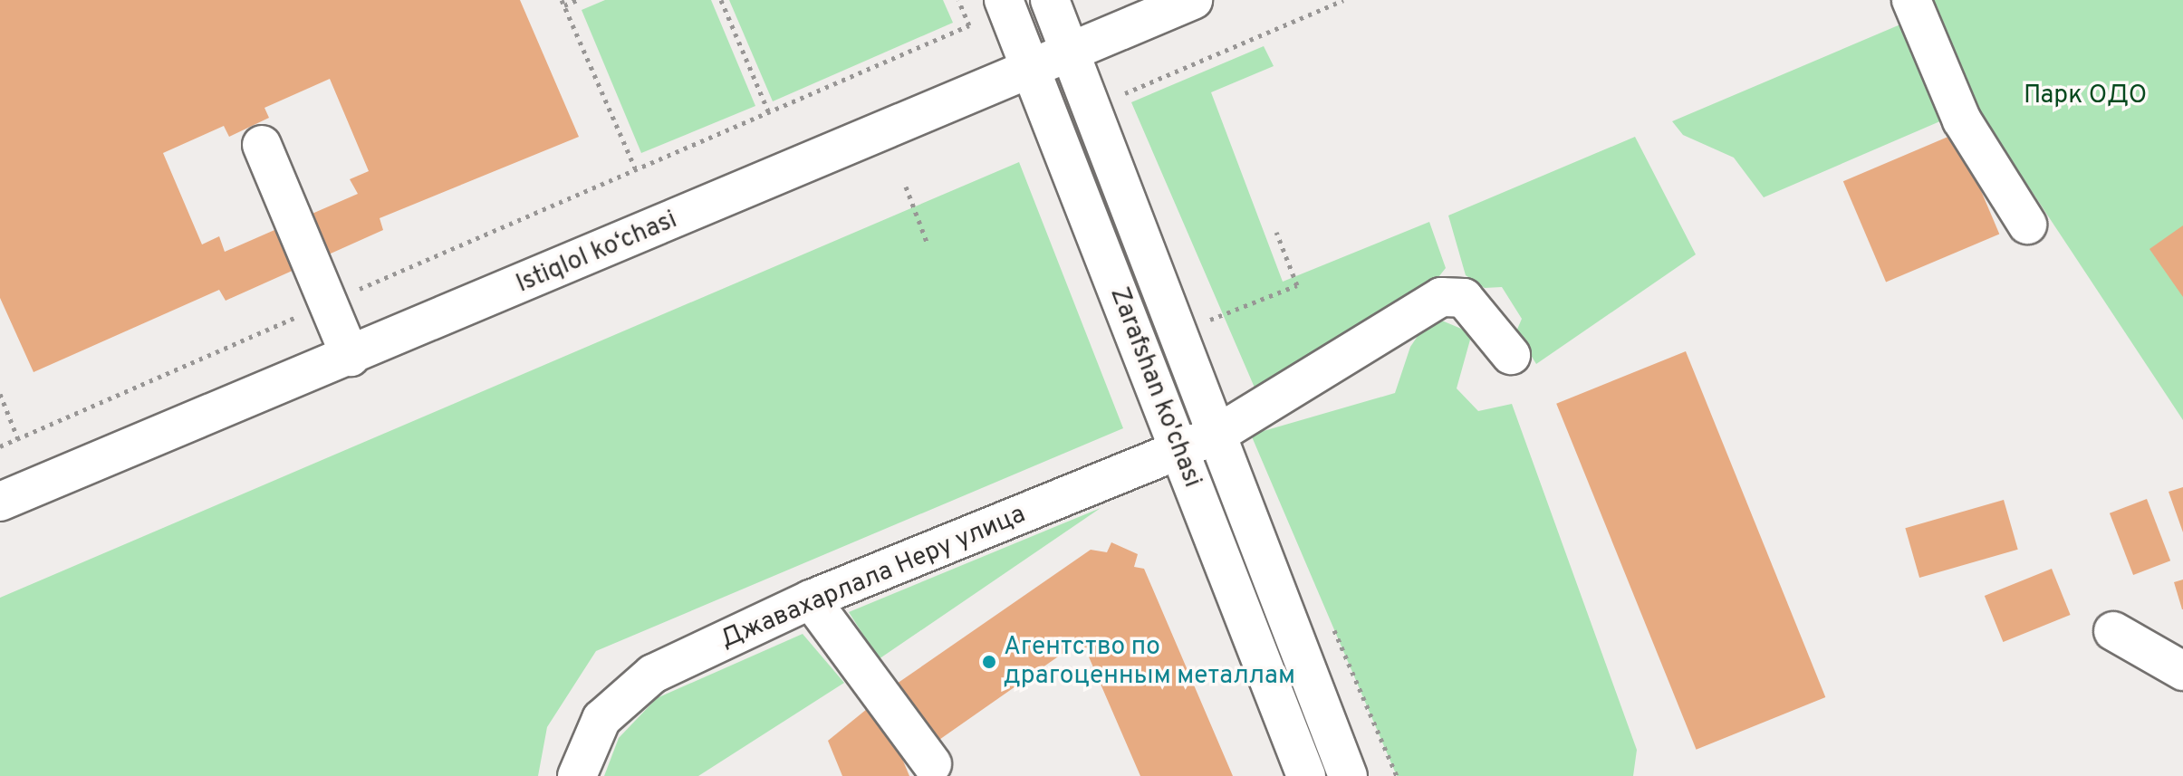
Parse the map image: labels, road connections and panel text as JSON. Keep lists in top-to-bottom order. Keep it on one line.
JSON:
{"streets":{"street":["Istiqlol ko‘chasi","Zarafshan ko'chasi","Джавахарлала Неру улица"]},"crossings":[["Istiqlol ko‘chasi","Zarafshan ko'chasi"],["Zarafshan ko'chasi","Джавахарлала Неру улица"]],"parks":["Парк ОДО"],"places":["Агентство по драгоценным металлам"]}
